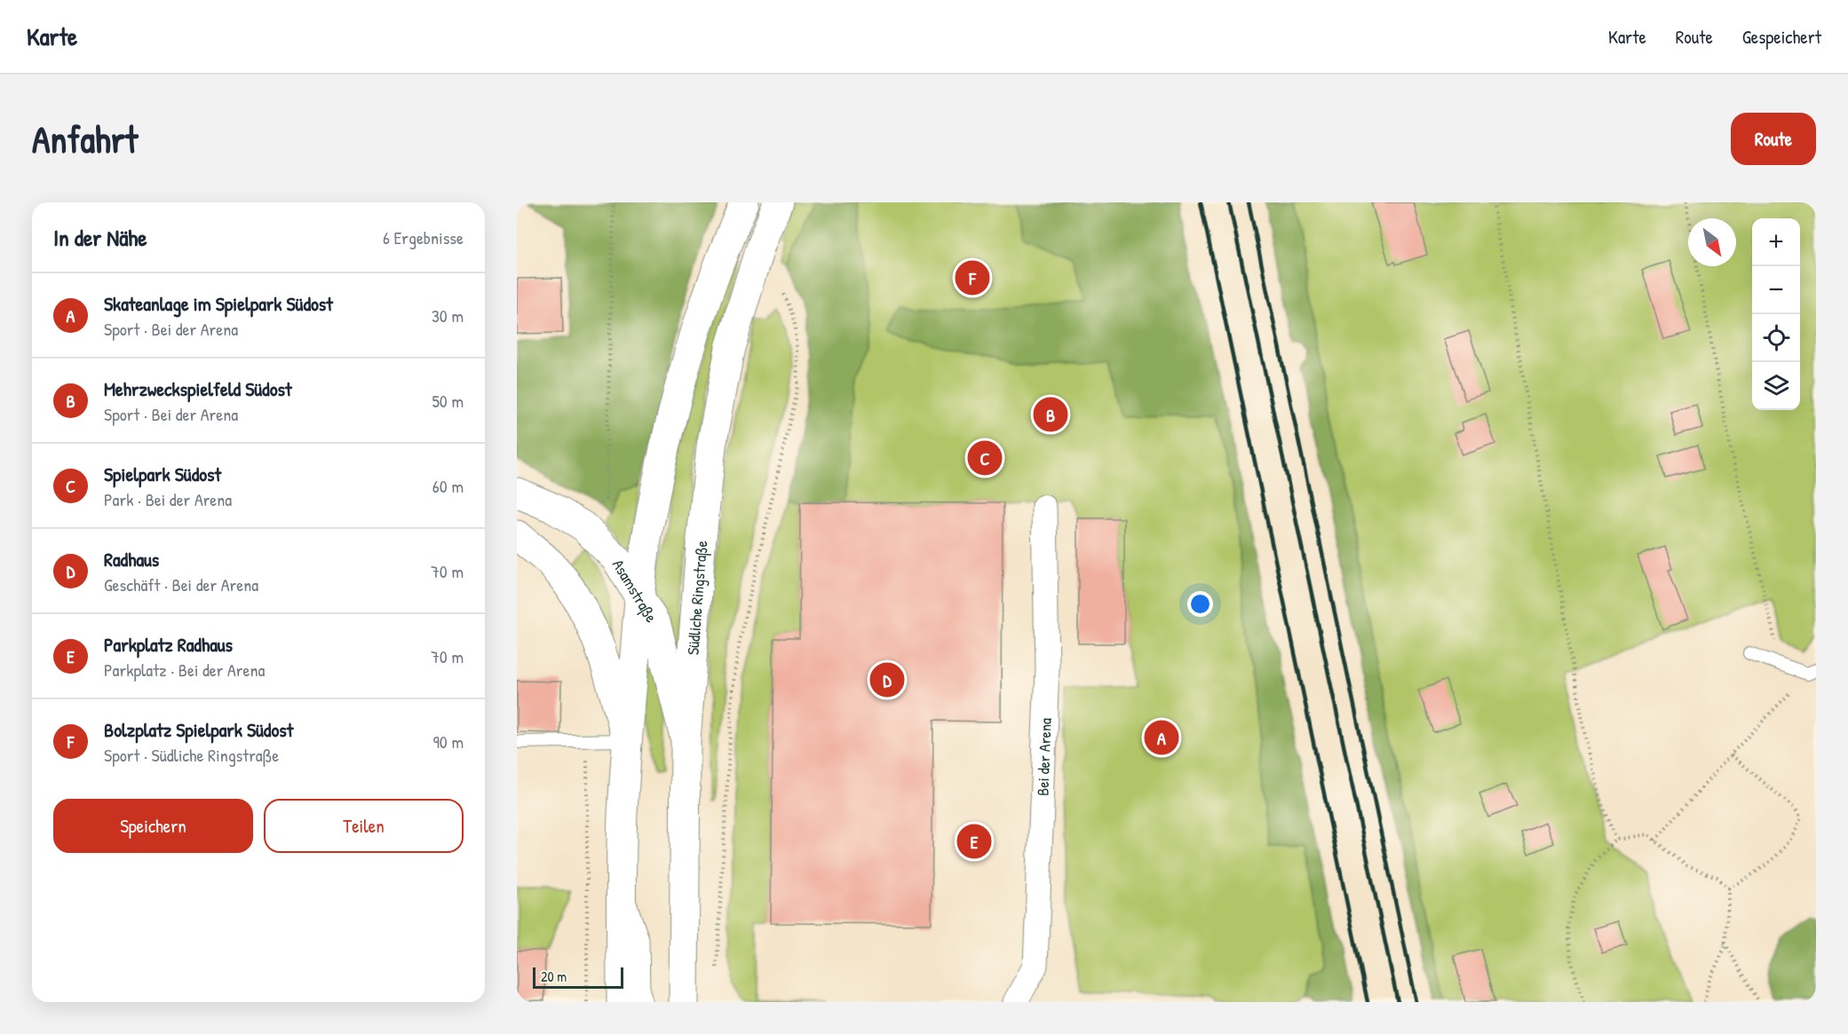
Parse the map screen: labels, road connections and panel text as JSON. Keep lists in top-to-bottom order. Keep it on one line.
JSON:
{"streets":{"main road":["Asamstraße","Südliche Ringstraße"],"street":["Bei der Arena"]},"crossings":[["Asamstraße","Südliche Ringstraße"]],"scale_bar":"20 m","north":"bottom right","page":{"header":"Karte","nav":["Karte","Route","Gespeichert"],"buttons":["Route",["Speichern","Teilen"]],"title":"Anfahrt","heading":["In der Nähe","6 Ergebnisse"],"map_buttons":["+","−"],"pins":["F","B","C","D","A","E"],"list":[{"mark":"A","name":"Skateanlage im Spielpark Südost","note":"Sport · Bei der Arena","value":"30 m"},{"mark":"B","name":"Mehrzweckspielfeld Südost","note":"Sport · Bei der Arena","value":"50 m"},{"mark":"C","name":"Spielpark Südost","note":"Park · Bei der Arena","value":"60 m"},{"mark":"D","name":"Radhaus","note":"Geschäft · Bei der Arena","value":"70 m"},{"mark":"E","name":"Parkplatz Radhaus","note":"Parkplatz · Bei der Arena","value":"70 m"},{"mark":"F","name":"Bolzplatz Spielpark Südost","note":"Sport · Südliche Ringstraße","value":"90 m"}],"scale":"20 m"}}
